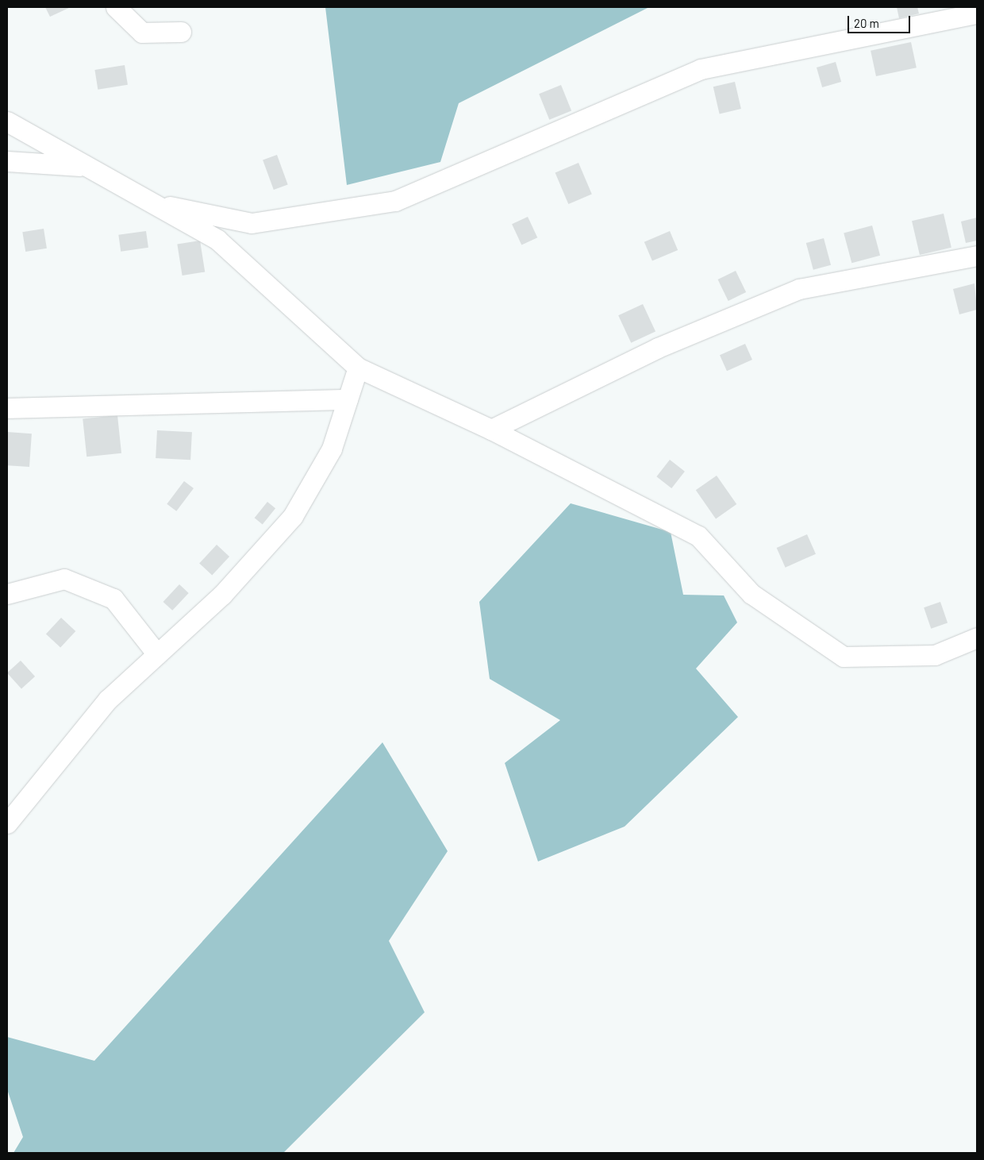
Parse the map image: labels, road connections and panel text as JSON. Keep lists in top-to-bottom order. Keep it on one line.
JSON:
{"scale_bar":"20 m"}
